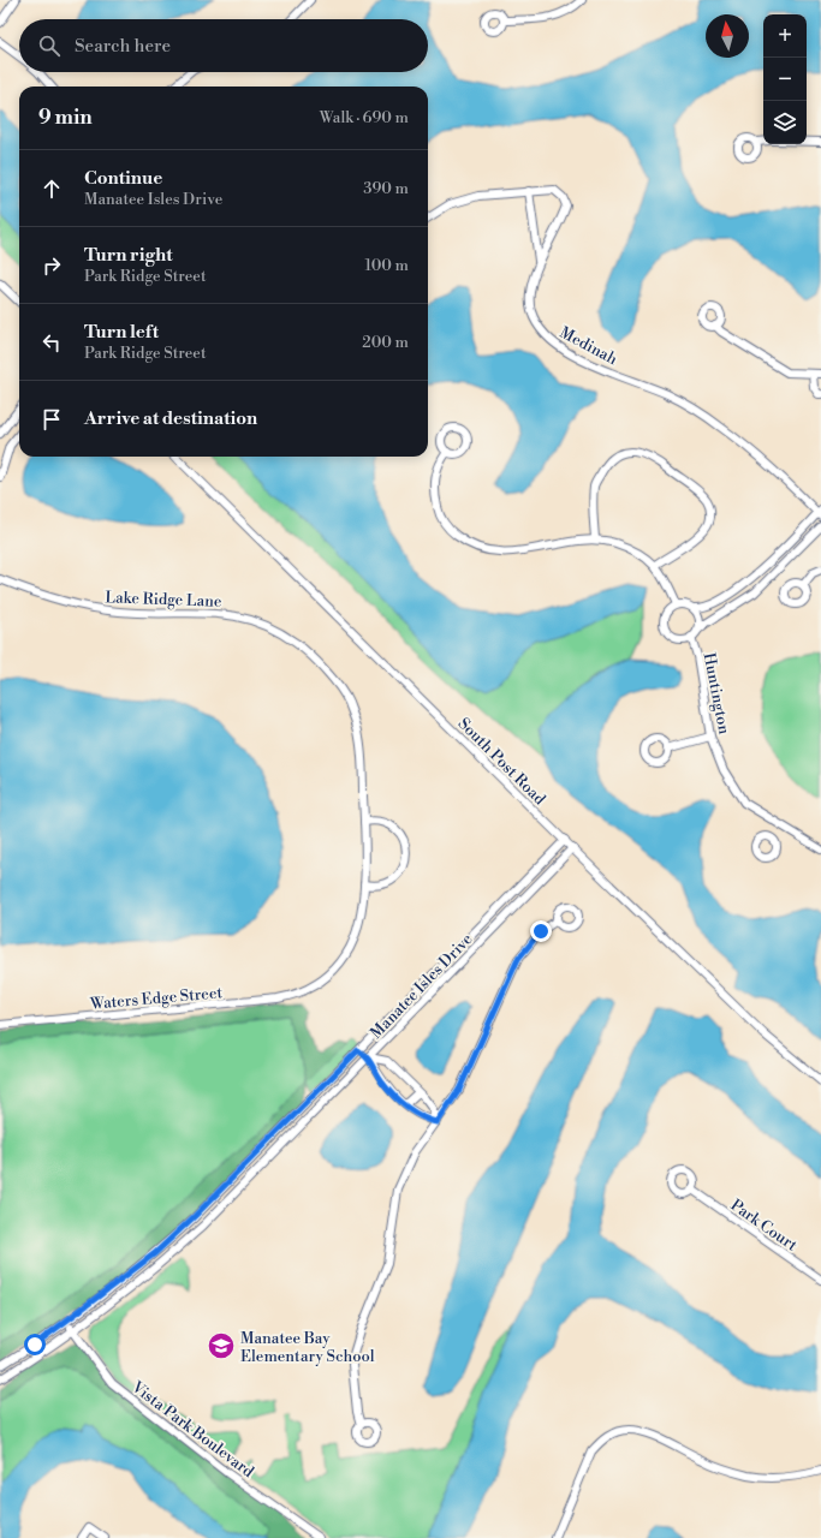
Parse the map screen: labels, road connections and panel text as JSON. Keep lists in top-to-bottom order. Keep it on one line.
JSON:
{"streets":{"street":["Medinah","Lake Ridge Lane","Huntington","South Post Road","Manatee Isles Drive","Waters Edge Street","Park Court","Vista Park Boulevard"]},"crossings":[["Lake Ridge Lane","Waters Edge Street"],["South Post Road","Manatee Isles Drive"],["Manatee Isles Drive","Vista Park Boulevard"]],"places":{"school or university":["Manatee Bay Elementary School"]},"north":"top","page":{"map_buttons":["+","−"],"search":"Search here","heading":["9 min","Walk · 690 m"],"list":[["Continue","Manatee Isles Drive","390 m"],["Turn right","Park Ridge Street","100 m"],["Turn left","Park Ridge Street","200 m"],"Arrive at destination"]}}
